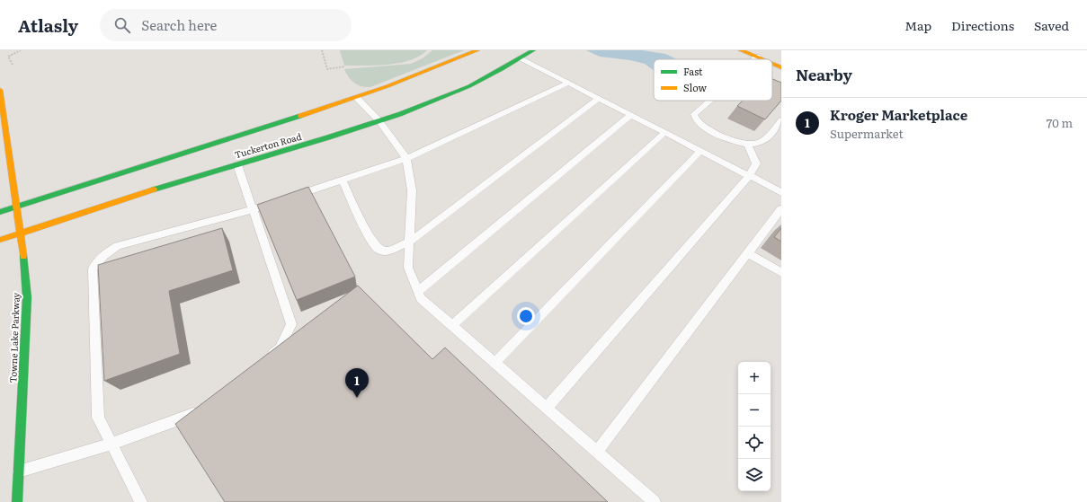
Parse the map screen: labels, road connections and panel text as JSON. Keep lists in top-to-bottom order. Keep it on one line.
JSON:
{"streets":{"main road":["Tuckerton Road","Towne Lake Parkway"]},"crossings":[["Tuckerton Road","Towne Lake Parkway"]],"legend":["Fast","Slow"],"page":{"header":"Atlasly","search":"Search here","nav":["Map","Directions","Saved"],"heading":"Nearby","list":[{"mark":"1","name":"Kroger Marketplace","note":"Supermarket","value":"70 m"}],"map_buttons":["+","−"],"pins":"1"}}
